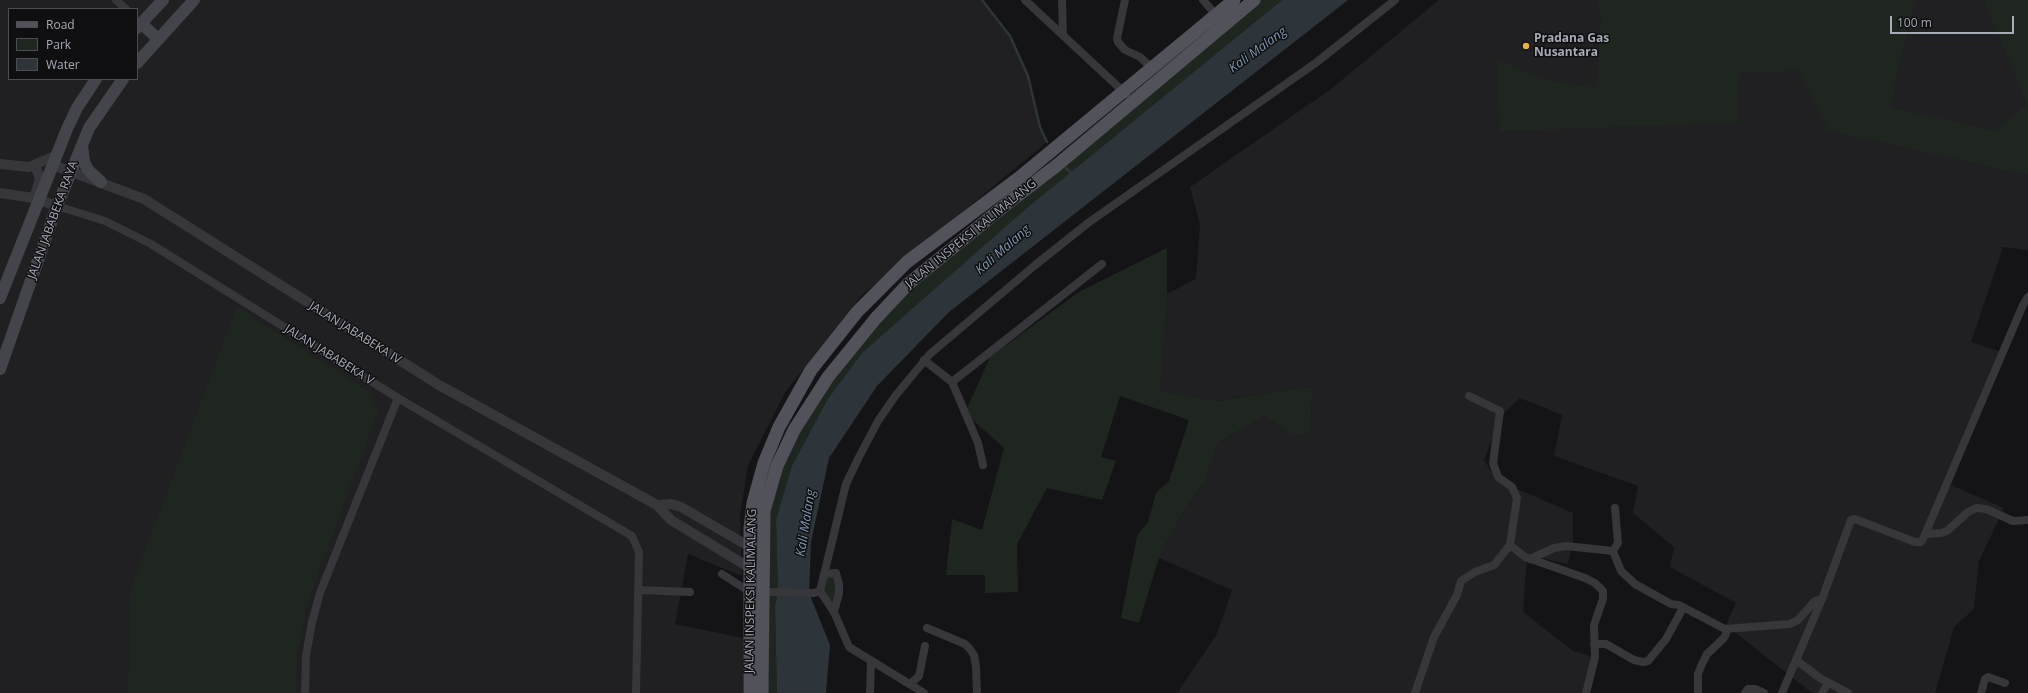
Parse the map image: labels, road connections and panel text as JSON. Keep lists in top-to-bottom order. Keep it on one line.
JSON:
{"streets":{"main road":["JALAN JABABEKA RAYA","JALAN INSPEKSI KALIMALANG"],"street":["JALAN JABABEKA IV","JALAN JABABEKA V"]},"crossings":[["JALAN JABABEKA RAYA","JALAN JABABEKA IV"],["JALAN JABABEKA RAYA","JALAN JABABEKA V"],["JALAN INSPEKSI KALIMALANG","JALAN JABABEKA IV"]],"water":["Kali Malang"],"places":["Pradana Gas Nusantara"],"legend":["Road","Park","Water"],"scale_bar":"100 m"}
